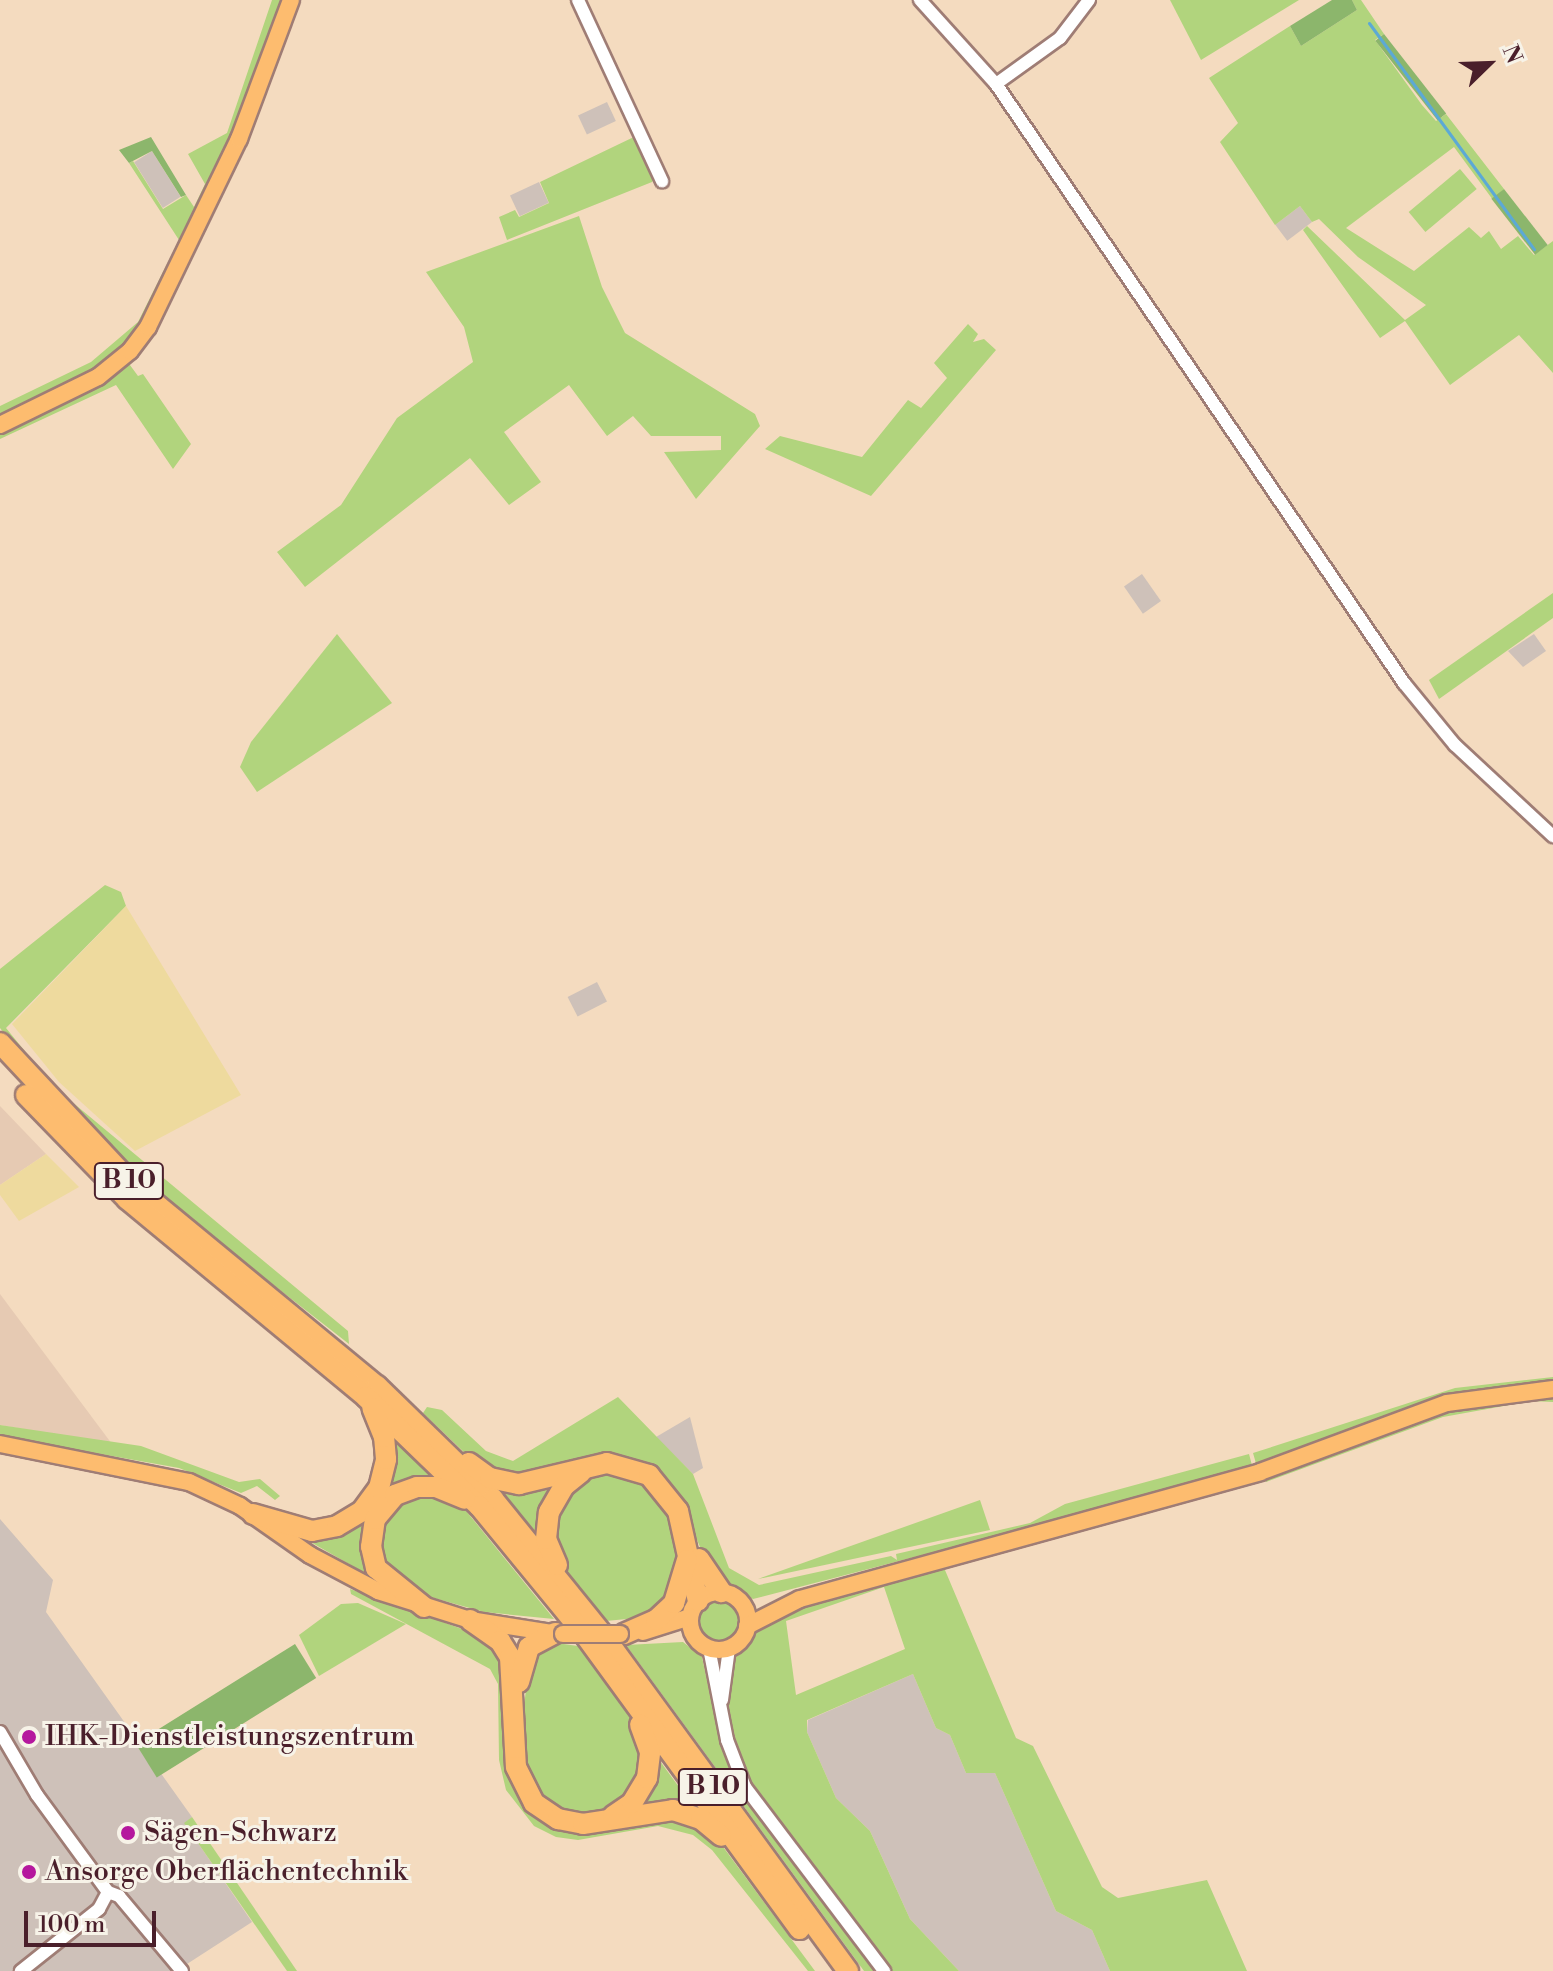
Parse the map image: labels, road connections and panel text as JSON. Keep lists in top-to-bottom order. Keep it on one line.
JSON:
{"streets":{"highway":["B 10"]},"places":["IHK-Dienstleistungszentrum","Sägen-Schwarz","Ansorge Oberflächentechnik"],"scale_bar":"100 m","north":"top right"}
